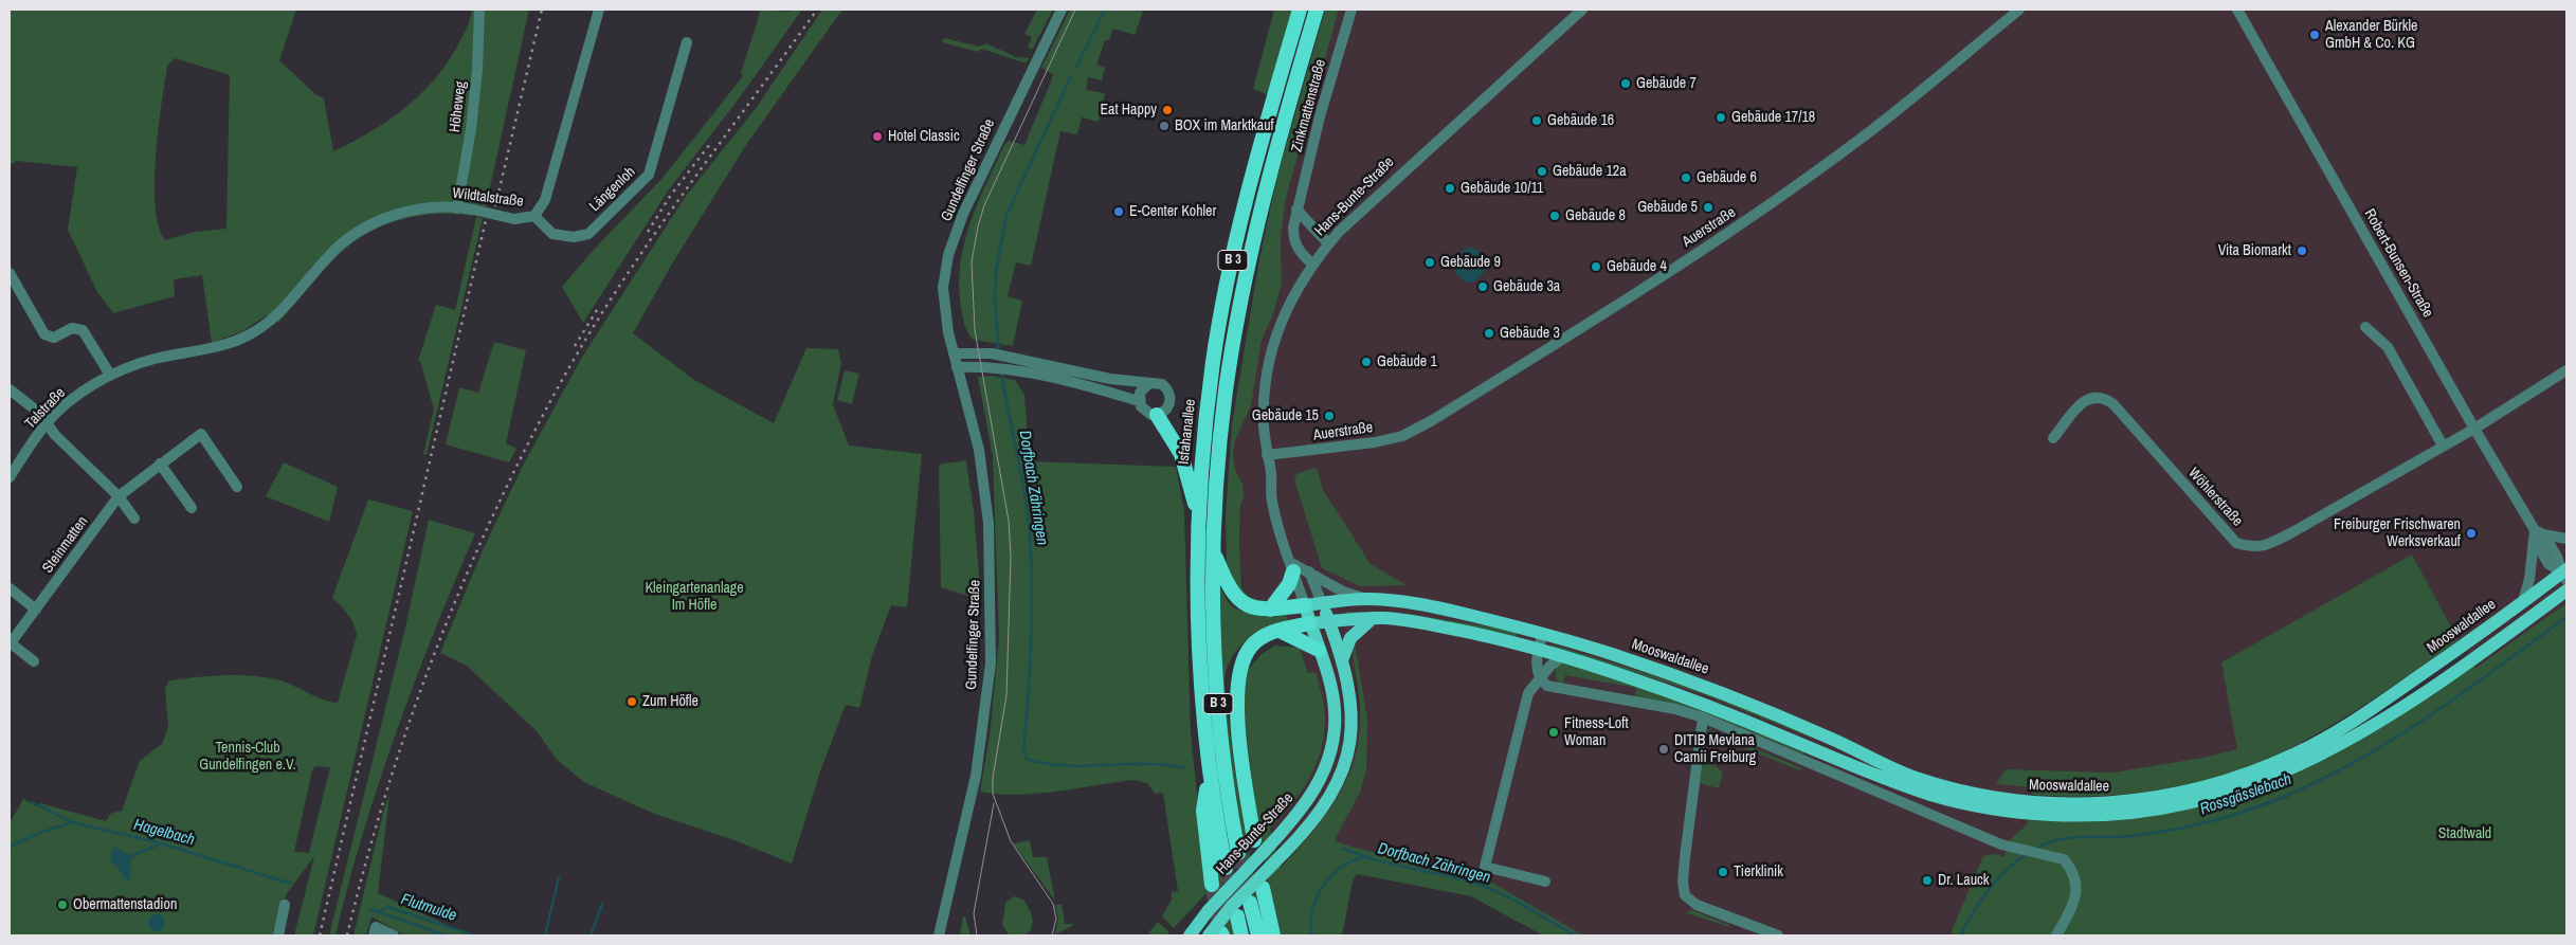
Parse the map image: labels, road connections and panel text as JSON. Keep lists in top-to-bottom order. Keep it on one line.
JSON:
{"streets":{"highway":["B 3","Isfahanallee"],"main road":["Hans-Bunte-Straße","Mooswaldallee"],"street":["Zinkmattenstraße","Höheweg","Gundelfinger Straße","Längenloh","Wildtalstraße","Auerstraße","Robert-Bunsen-Straße","Talstraße","Wöhlerstraße","Steinmatten"]},"crossings":[["Zinkmattenstraße","Hans-Bunte-Straße"],["Höheweg","Wildtalstraße"],["Längenloh","Wildtalstraße"],["Hans-Bunte-Straße","Auerstraße"],["Hans-Bunte-Straße","Mooswaldallee"],["Wildtalstraße","Talstraße"],["Robert-Bunsen-Straße","Wöhlerstraße"],["Robert-Bunsen-Straße","Mooswaldallee"]],"water":["Dorfbach Zähringen","Rossgässlebach","Hagelbach","Flutmulde"],"parks":["Kleingartenanlage Im Höfle","Tennis-Club Gundelfingen e.V.","Stadtwald"],"places":["Alexander Bürkle GmbH & Co. KG","Gebäude 7","Eat Happy","Gebäude 17/18","Gebäude 16","BOX im Marktkauf","Hotel Classic","Gebäude 12a","Gebäude 6","Gebäude 10/11","Gebäude 5","E-Center Kohler","Gebäude 8","Vita Biomarkt","Gebäude 9","Gebäude 4","Gebäude 3a","Gebäude 3","Gebäude 1","Gebäude 15","Freiburger Frischwaren Werksverkauf","Zum Höfle","Fitness-Loft Woman","DITIB Mevlana Camii Freiburg","Tierklinik","Dr. Lauck","Obermattenstadion"]}
